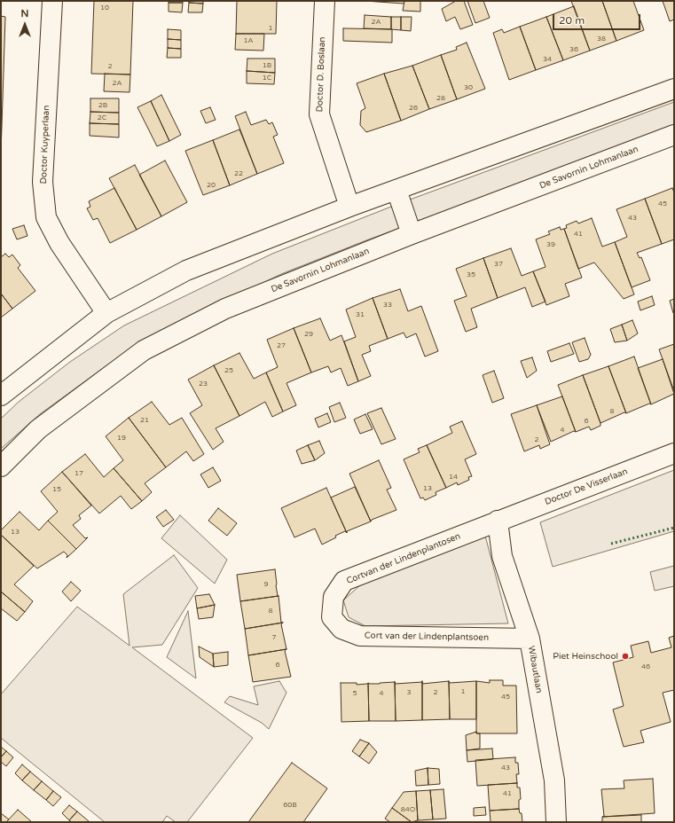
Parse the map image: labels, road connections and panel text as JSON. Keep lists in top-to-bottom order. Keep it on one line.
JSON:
{"streets":{"street":["Doctor D. Boslaan","Doctor Kuyperlaan","De Savornin Lohmanlaan","Doctor De Visserlaan","Cortvan der Lindenplantosen","Cort van der Lindenplantsoen","Wibautlaan"]},"crossings":[["Doctor De Visserlaan","Cortvan der Lindenplantosen"],["Doctor De Visserlaan","Wibautlaan"],["Cortvan der Lindenplantosen","Cort van der Lindenplantsoen"],["Cortvan der Lindenplantosen","Wibautlaan"],["Cort van der Lindenplantsoen","Wibautlaan"]],"places":["Piet Heinschool"],"house_numbers":["10","2A","1","38","1A","36","34","1B","2","1C","2A","30","28","2B","26","2C","22","20","45","43","41","39","37","35","33","31","29","27","25","23","8","21","6","4","19","2","17","14","13","15","13","9","8","7","6","46","1","3","2","5","4","45","43","41","60B","84O"],"scale_bar":"20 m","north":"top"}
